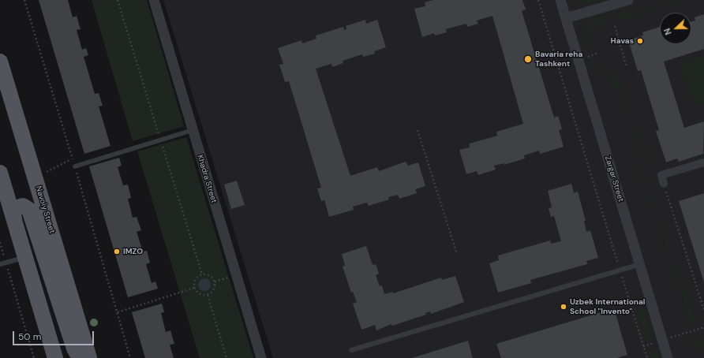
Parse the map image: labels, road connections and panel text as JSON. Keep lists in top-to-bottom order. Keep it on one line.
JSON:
{"streets":{"main road":["Navoiy Street"],"street":["Khadra Street","Zargar Street"]},"places":["Havas","Bavaria reha Tashkent","IMZO","Uzbek International School \"Invento\""],"scale_bar":"50 m","north":"left"}
